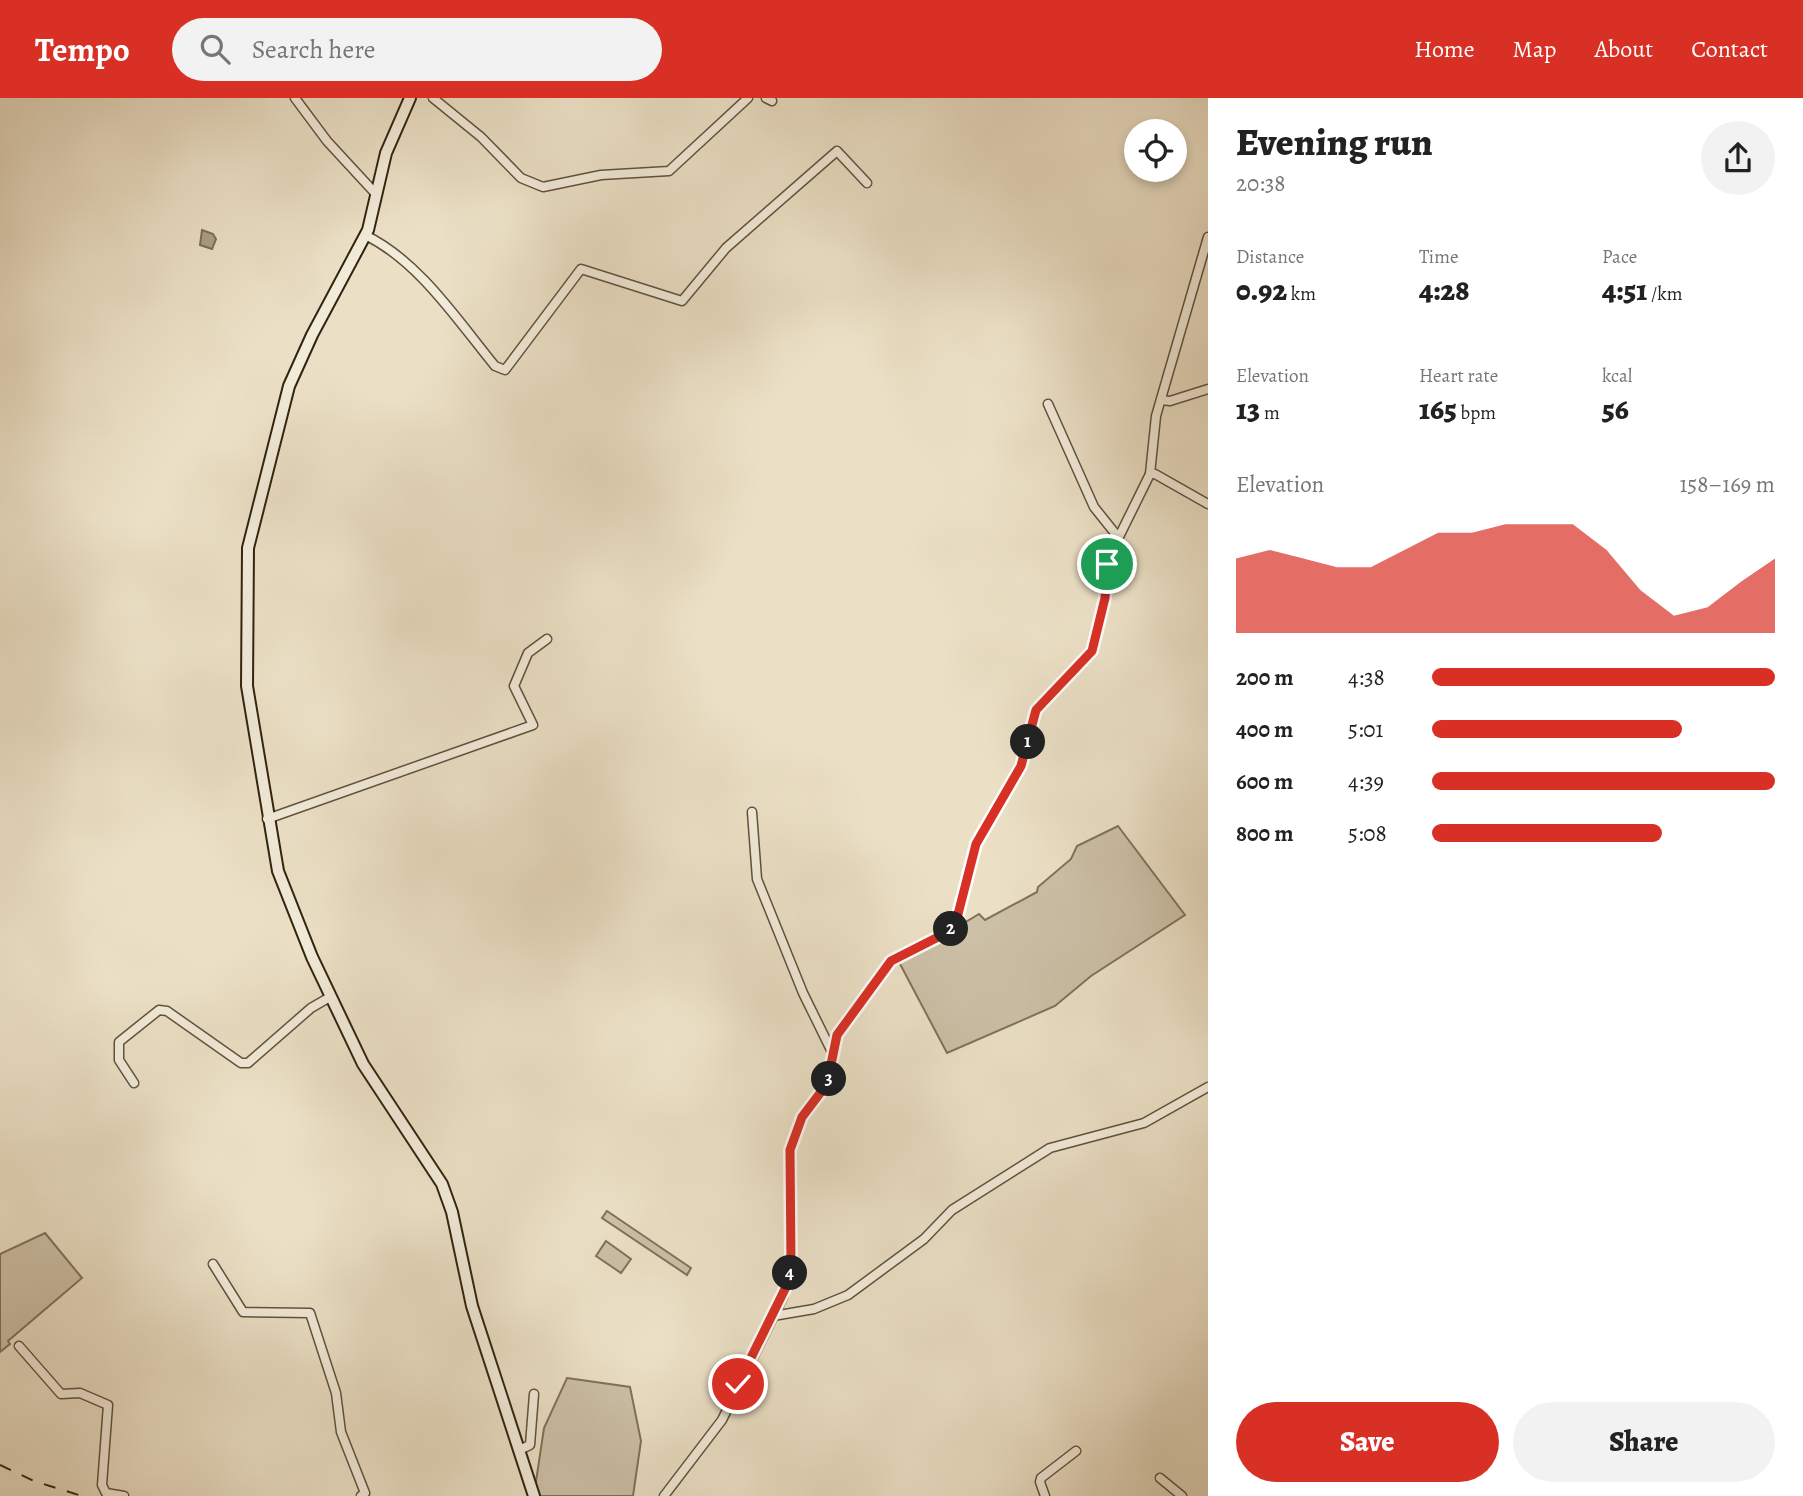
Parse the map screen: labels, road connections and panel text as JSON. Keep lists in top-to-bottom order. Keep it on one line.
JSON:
{"page":{"header":"Tempo","search":"Search here","nav":["Home","Map","About","Contact"],"heading":["Evening run","20:38"],"stats":[["Distance","0.92 km"],["Time","4:28"],["Pace","4:51 /km"],["Elevation","13 m"],["Heart rate","165 bpm"],["kcal","56"]],"chart":["Elevation","158–169 m"],"list":[{"name":"200 m","note":"4:38"},{"name":"400 m","note":"5:01"},{"name":"600 m","note":"4:39"},{"name":"800 m","note":"5:08"}],"pins":["1","2","3","4"],"buttons":["Save","Share"]}}
